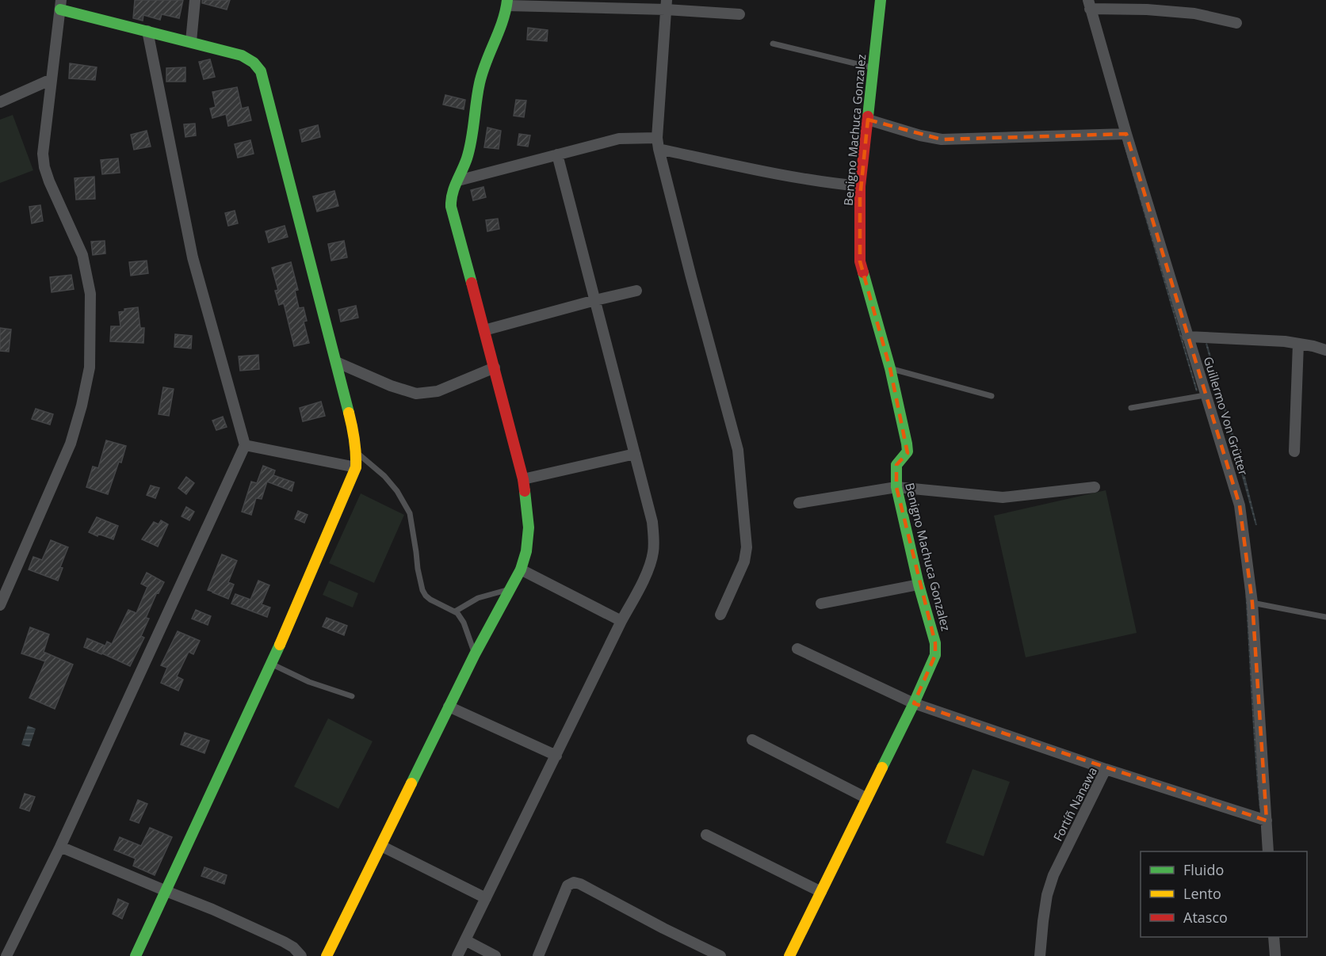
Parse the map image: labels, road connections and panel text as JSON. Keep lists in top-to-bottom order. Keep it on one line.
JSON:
{"streets":{"street":["Benigno Machuca Gonzalez","Guillermo Von Grütter","Fortíñ Nanawa"]},"crossings":[["Guillermo Von Grütter","Fortíñ Nanawa"]],"legend":["Fluido","Lento","Atasco"]}
